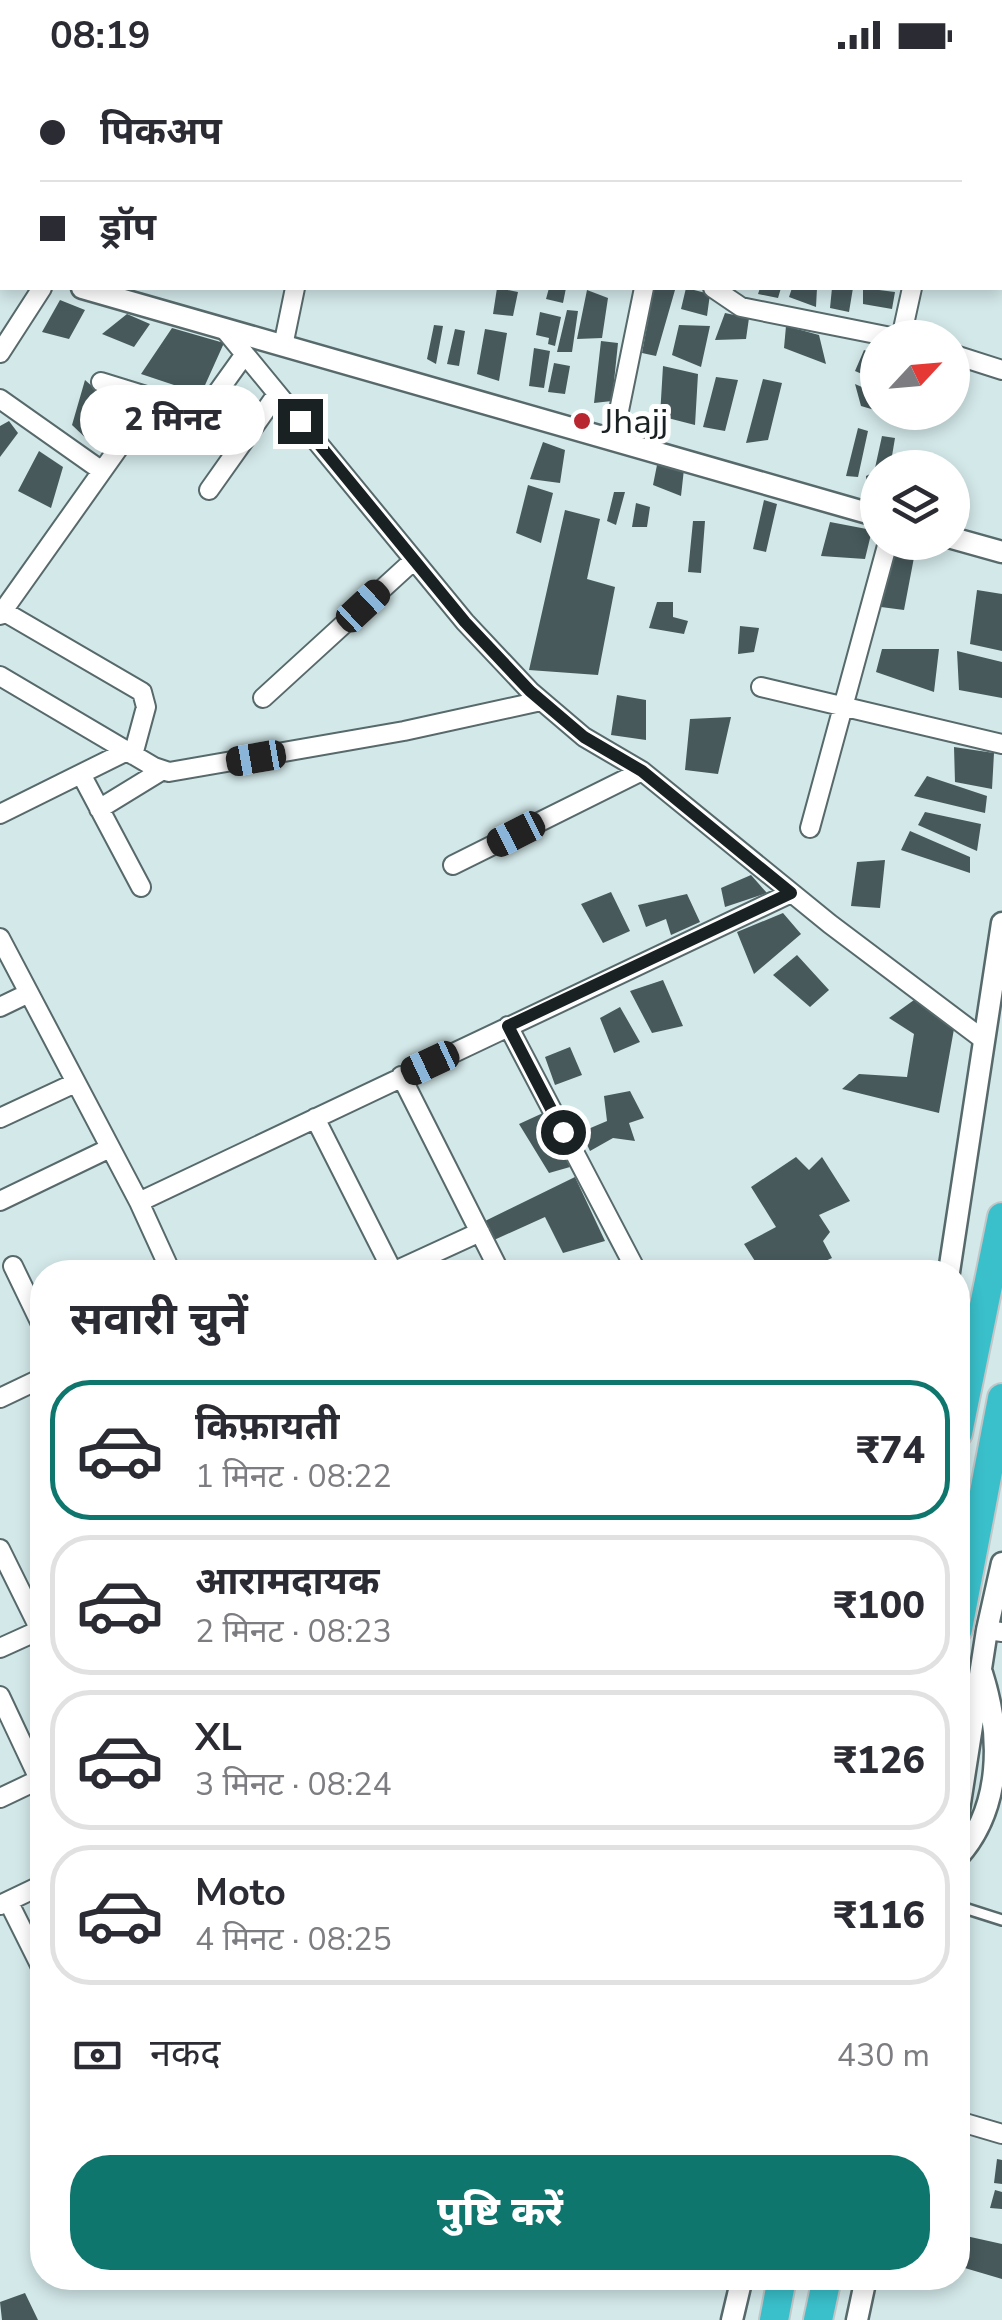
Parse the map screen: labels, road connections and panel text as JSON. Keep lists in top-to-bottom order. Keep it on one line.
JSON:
{"places":["Jhajj"],"north":"top right","page":{"status":"08:19","banner":["पिकअप","ड्रॉप"],"bubble":"2 मिनट","heading":"सवारी चुनें","list":[{"name":"किफ़ायती","note":"1 मिनट · 08:22","value":"₹74"},{"name":"आरामदायक","note":"2 मिनट · 08:23","value":"₹100"},{"name":"XL","note":"3 मिनट · 08:24","value":"₹126"},{"name":"Moto","note":"4 मिनट · 08:25","value":"₹116"}],"pay":["नकद","430 m"],"buttons":"पुष्टि करें"}}
